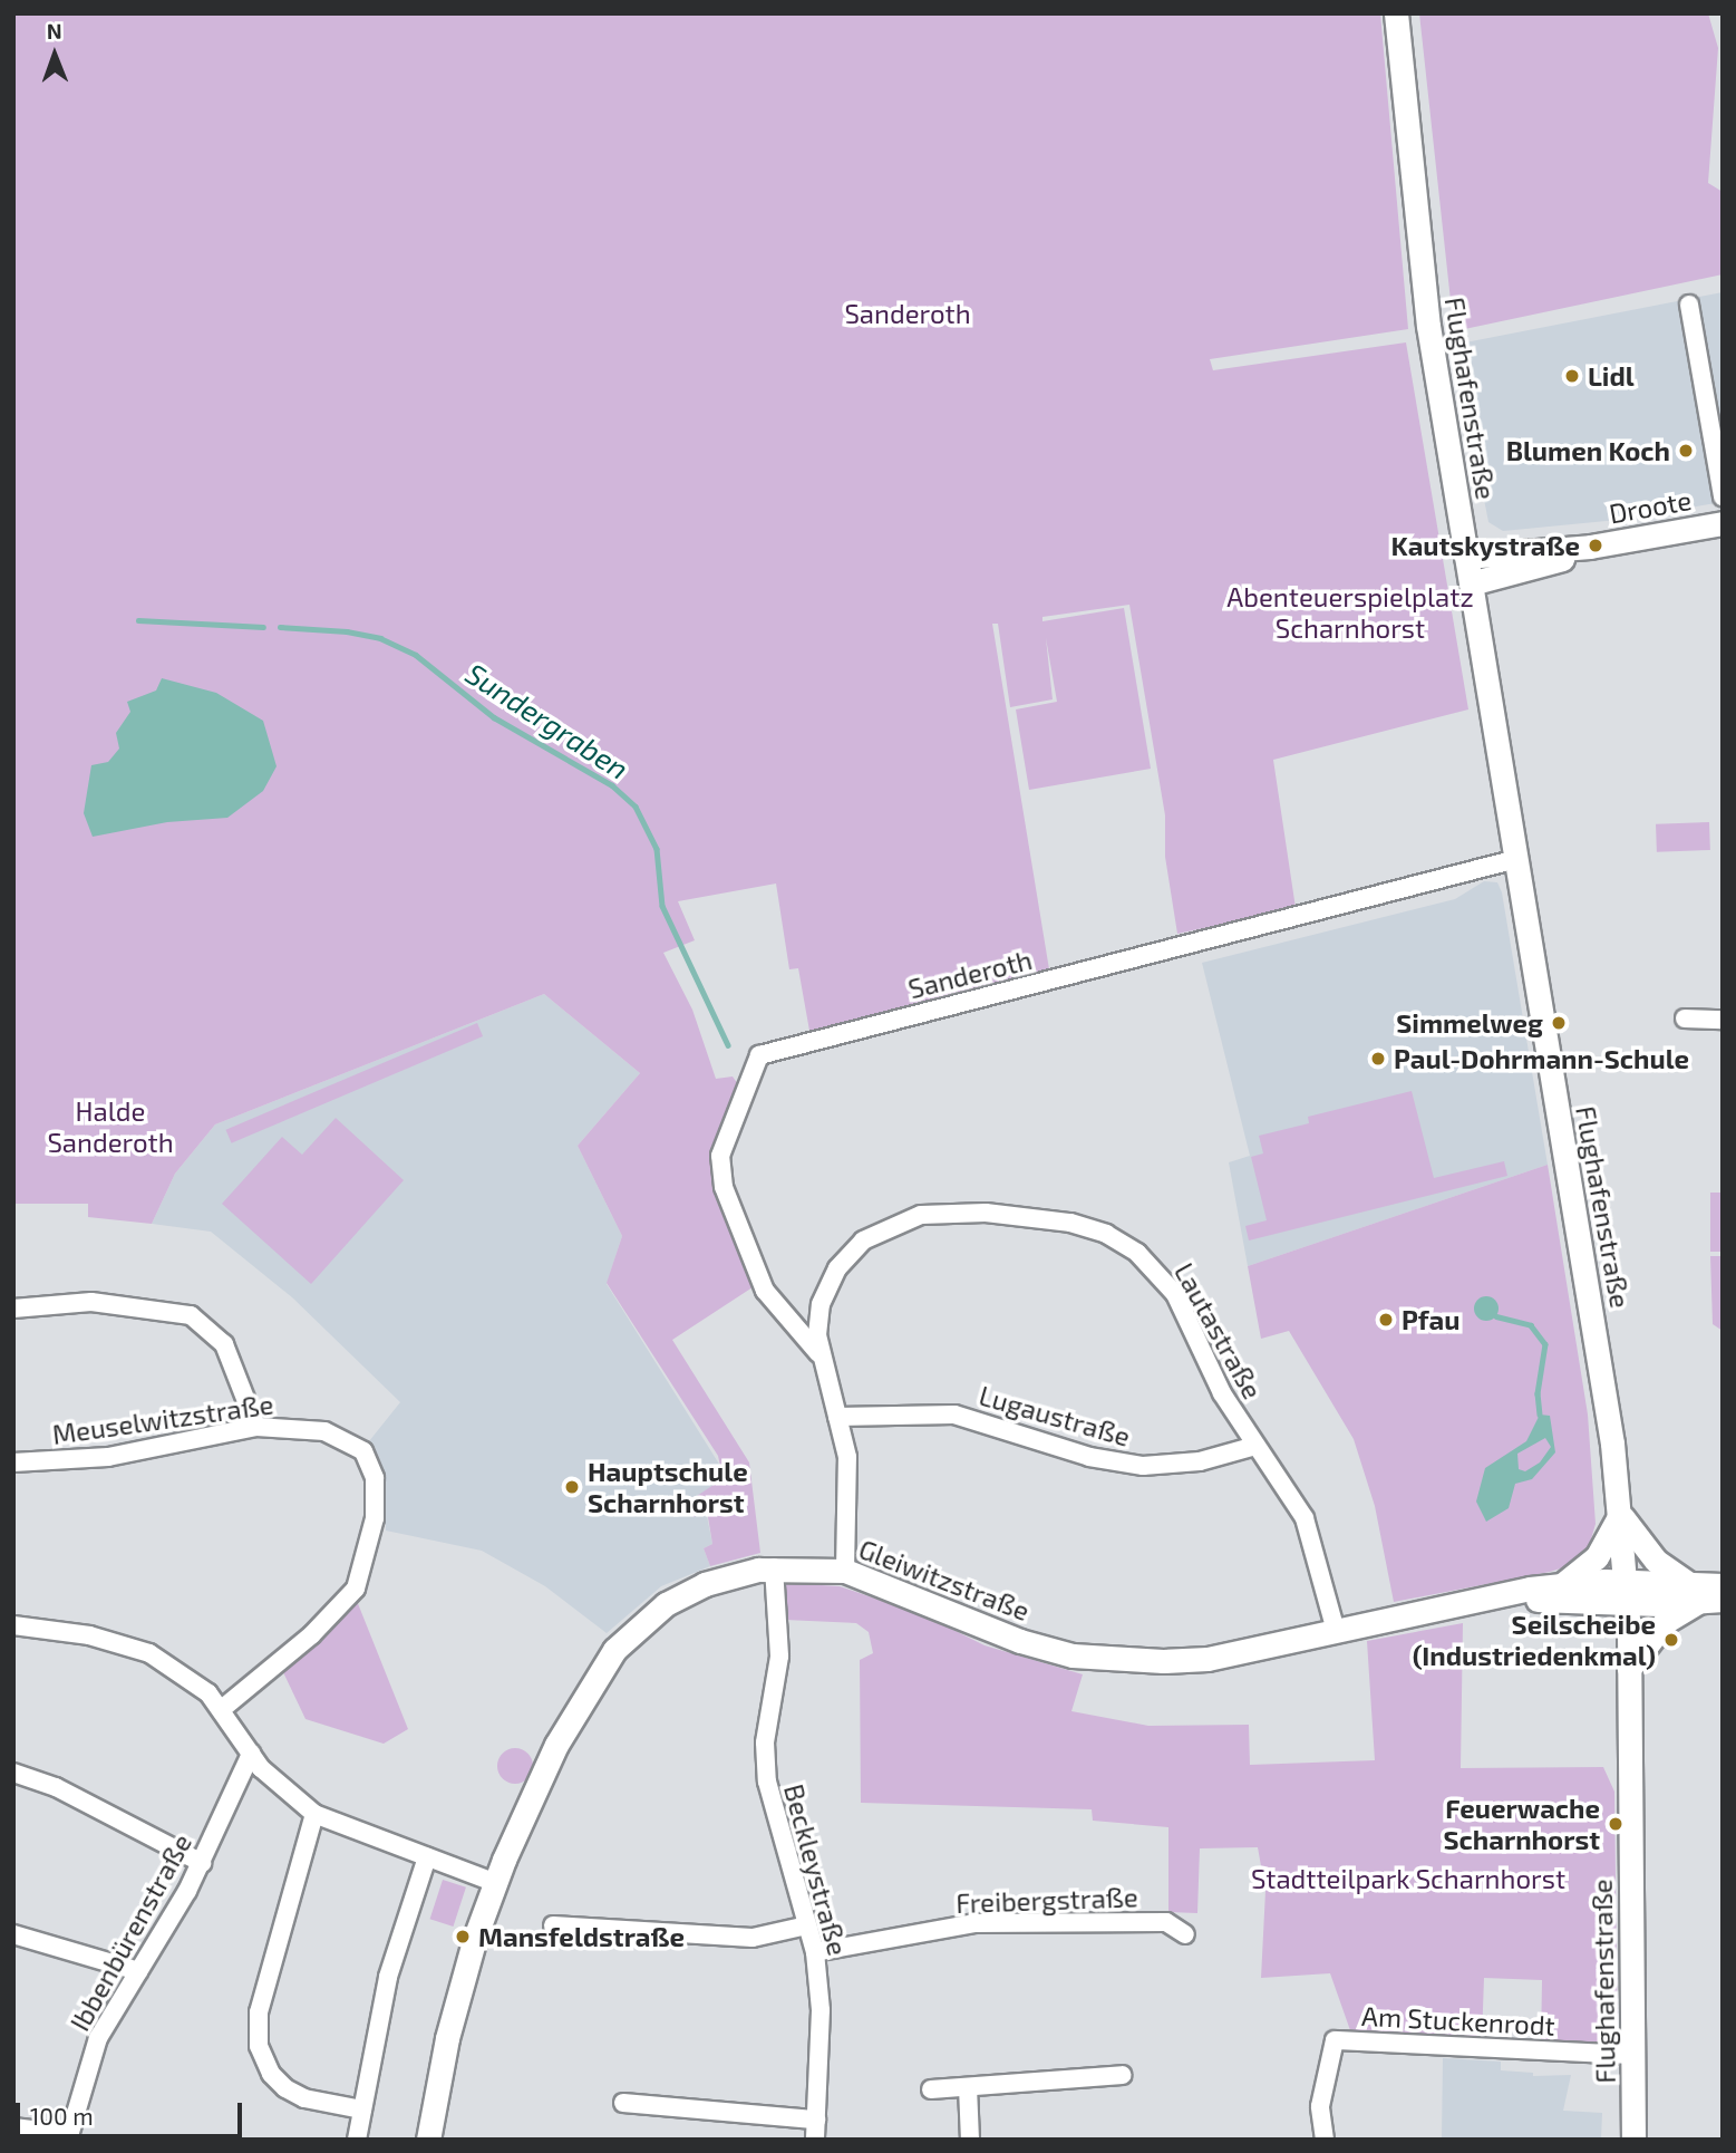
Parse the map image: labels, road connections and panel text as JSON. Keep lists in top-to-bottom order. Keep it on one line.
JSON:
{"streets":{"main road":["Flughafenstraße","Droote","Gleiwitzstraße"],"street":["Sanderoth","Lautastraße","Lugaustraße","Meuselwitzstraße","Beckleystraße","Freibergstraße","Ibbenbürenstraße","Am Stuckenrodt"]},"crossings":[["Flughafenstraße","Droote"],["Flughafenstraße","Sanderoth"],["Flughafenstraße","Gleiwitzstraße"],["Flughafenstraße","Am Stuckenrodt"],["Sanderoth","Lautastraße"],["Lautastraße","Lugaustraße"],["Lautastraße","Gleiwitzstraße"],["Gleiwitzstraße","Beckleystraße"],["Beckleystraße","Freibergstraße"]],"water":["Sundergraben"],"parks":["Sanderoth","Abenteuerspielplatz Scharnhorst","Halde Sanderoth","Stadtteilpark Scharnhorst"],"places":["Lidl","Blumen Koch","Kautskystraße","Simmelweg","Paul-Dohrmann-Schule","Pfau","Hauptschule Scharnhorst","Seilscheibe (Industriedenkmal)","Feuerwache Scharnhorst","Mansfeldstraße"],"scale_bar":"100 m","north":"top"}
